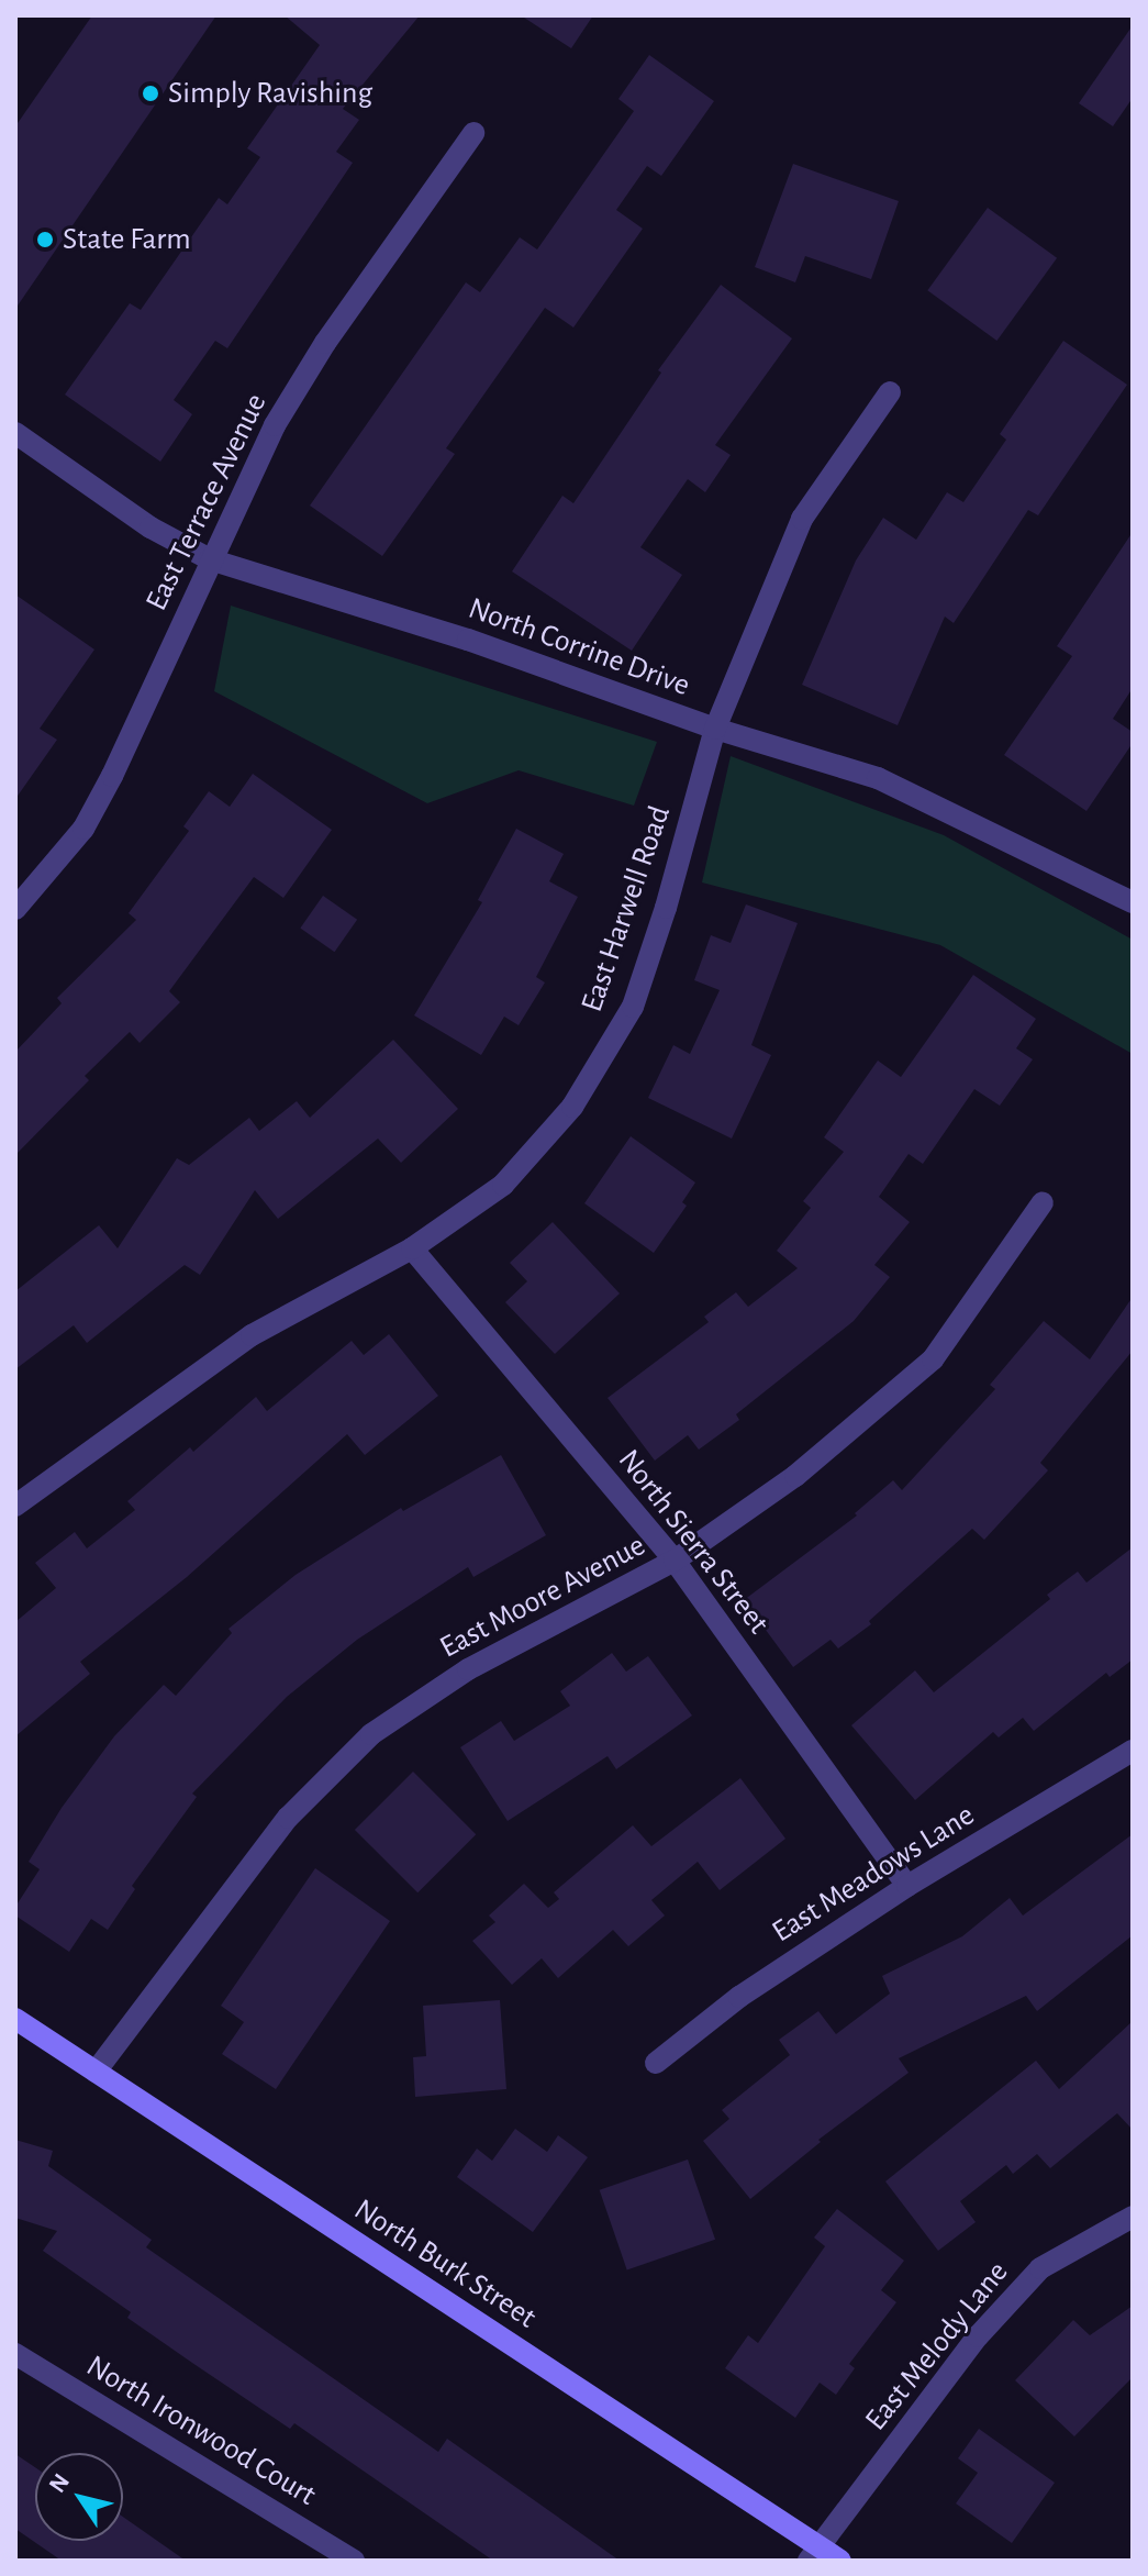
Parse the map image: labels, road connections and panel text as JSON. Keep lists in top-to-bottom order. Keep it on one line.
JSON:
{"streets":{"street":["East Terrace Avenue","North Corrine Drive","East Harwell Road","North Sierra Street","East Moore Avenue","East Meadows Lane","North Burk Street","East Melody Lane","North Ironwood Court"]},"crossings":[["East Terrace Avenue","North Corrine Drive"],["North Corrine Drive","East Harwell Road"],["East Harwell Road","North Sierra Street"],["North Sierra Street","East Moore Avenue"],["North Sierra Street","East Meadows Lane"],["East Moore Avenue","North Burk Street"],["North Burk Street","East Melody Lane"]],"places":["Simply Ravishing","State Farm"],"north":"top left"}
